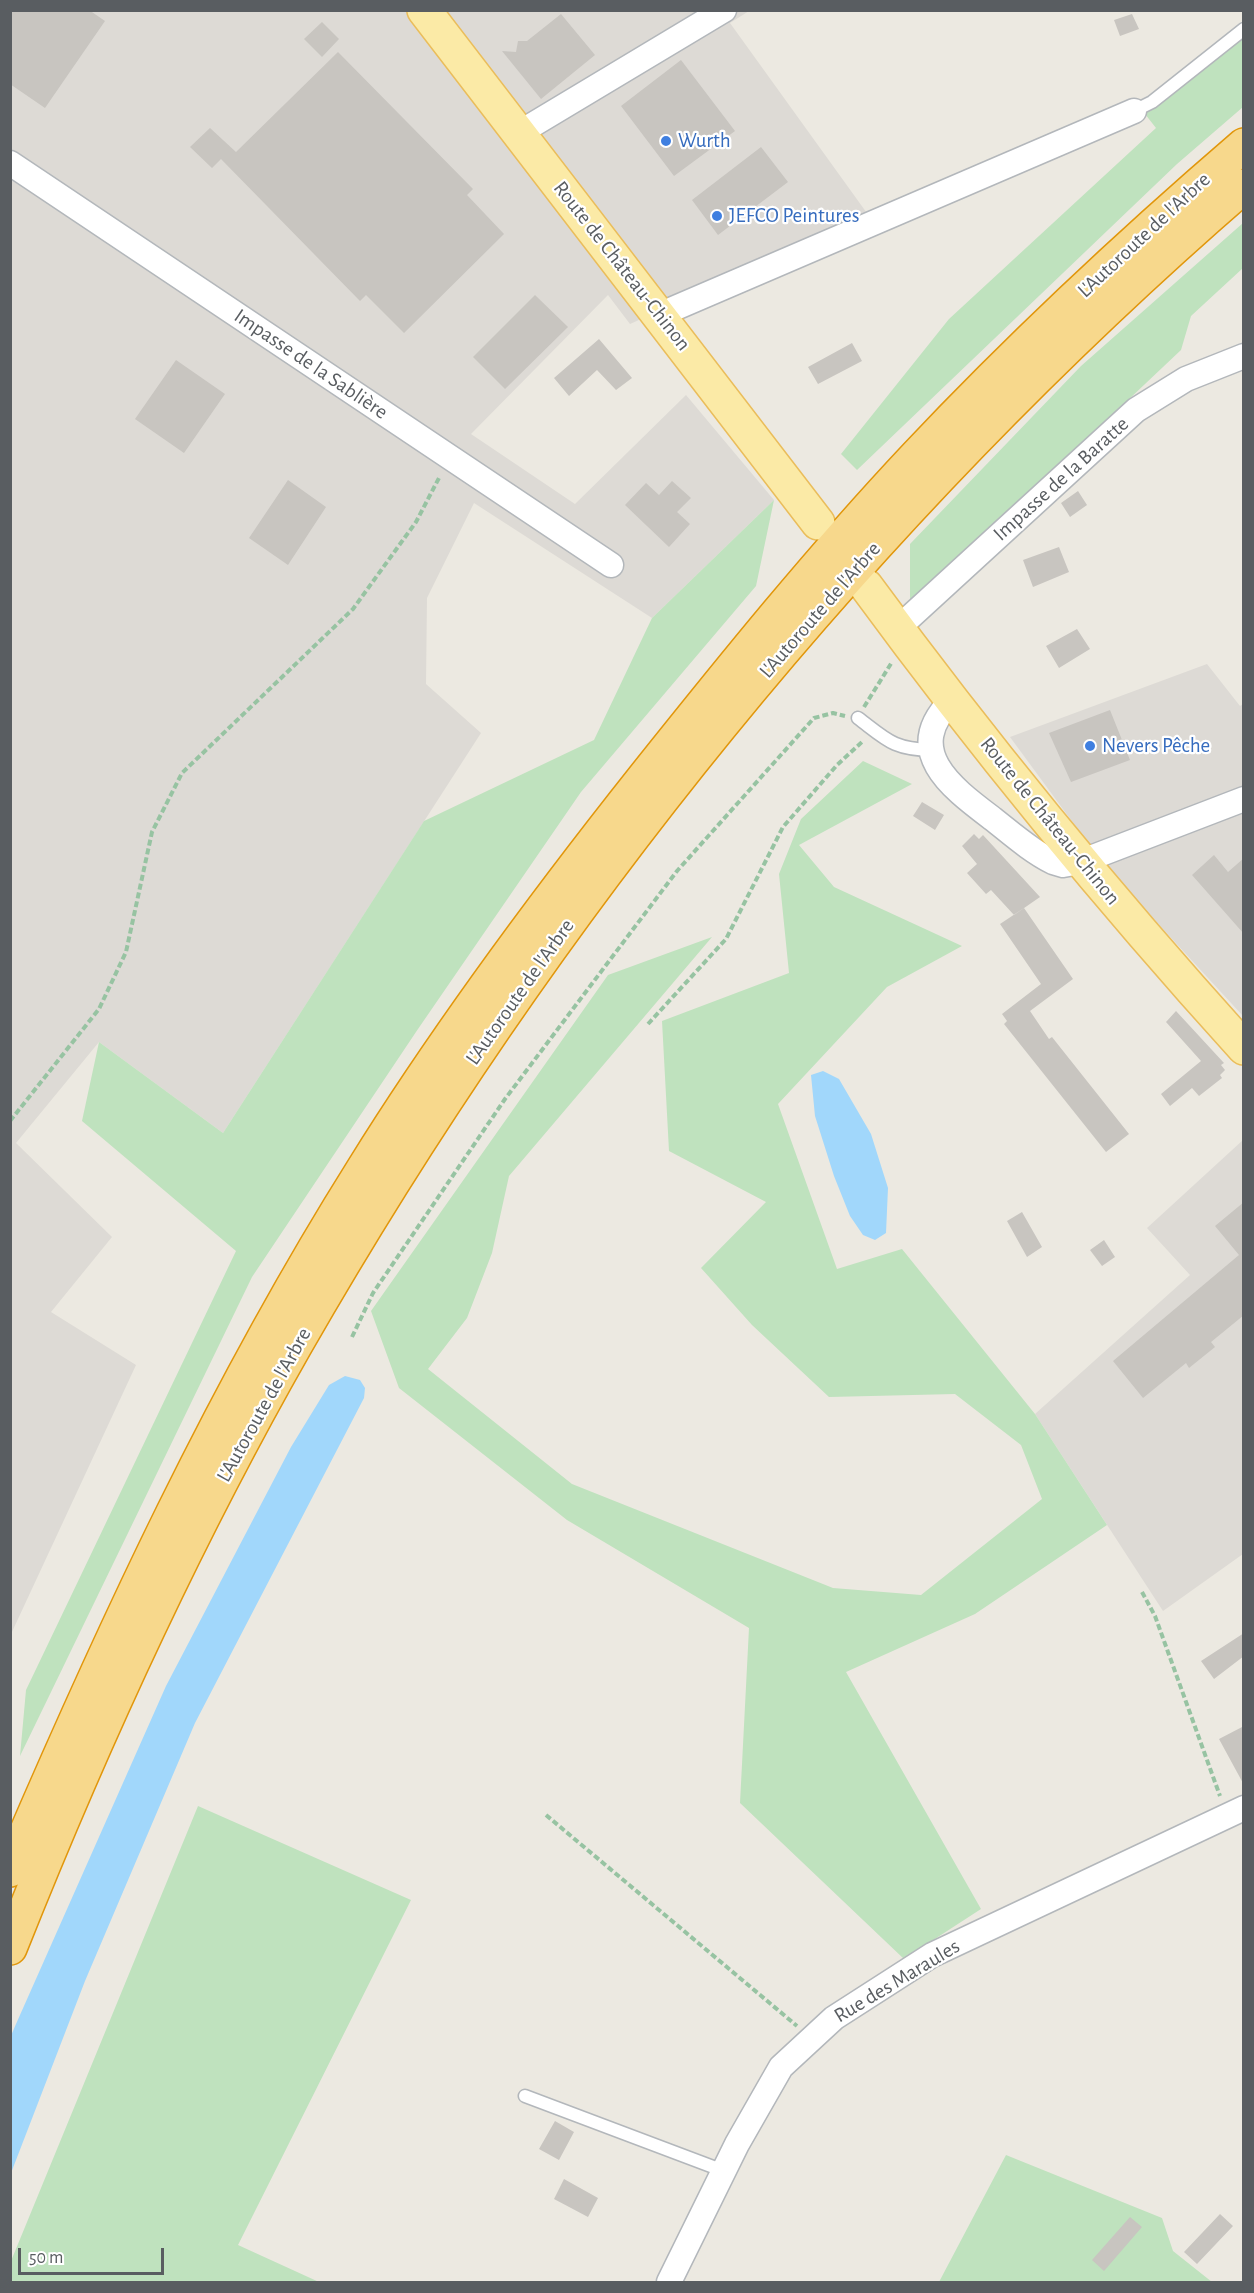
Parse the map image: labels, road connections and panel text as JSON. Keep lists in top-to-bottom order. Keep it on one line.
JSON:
{"streets":{"highway":["L'Autoroute de l'Arbre"],"main road":["Route de Château-Chinon"],"street":["Impasse de la Sablière","Impasse de la Baratte","Rue des Maraules"]},"crossings":[["Route de Château-Chinon","Impasse de la Baratte"]],"places":["Wurth","JEFCO Peintures","Nevers Pêche"],"scale_bar":"50 m"}
